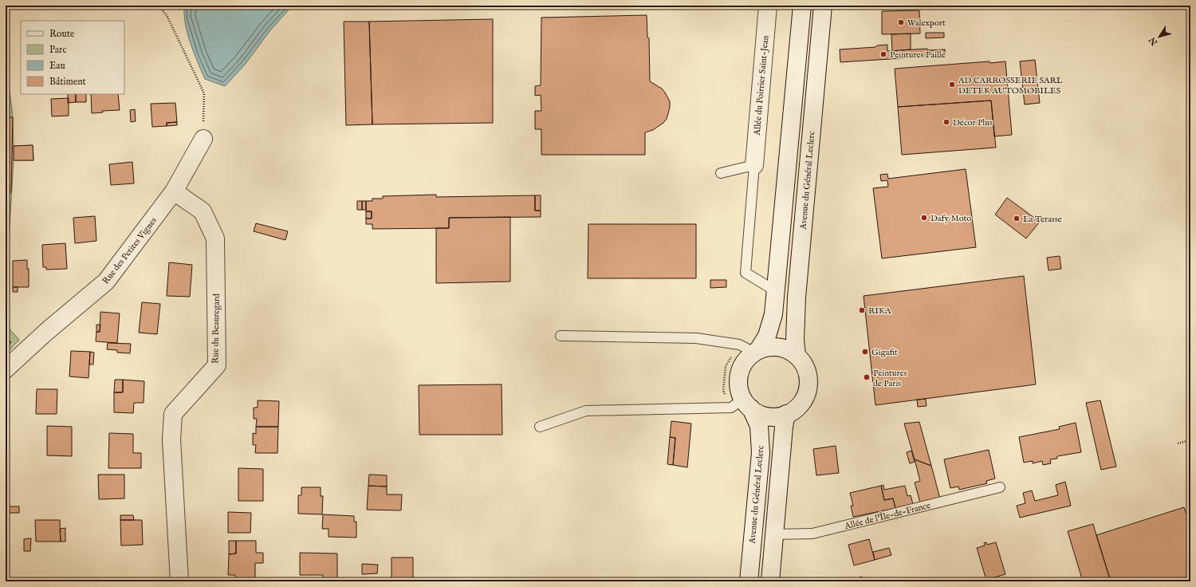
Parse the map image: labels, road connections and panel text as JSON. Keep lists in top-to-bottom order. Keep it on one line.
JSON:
{"streets":{"main road":["Allée du Poirrier Saint-Jean","Avenue du Général Leclerc","Rue des Petites Vignes","Rue du Beauregard"],"lane":["Allée de l'Île-de-France"]},"crossings":[["Rue des Petites Vignes","Rue du Beauregard"]],"places":["Walexport","Peintures Paille","AD CARROSSERIE SARL DETEK AUTOMOBILES","Décor Plus","Dafy Moto","La Terasse","RIKA","Gigafit","Peintures de Paris"],"legend":["Route","Parc","Eau","Bâtiment"],"north":"bottom left"}
